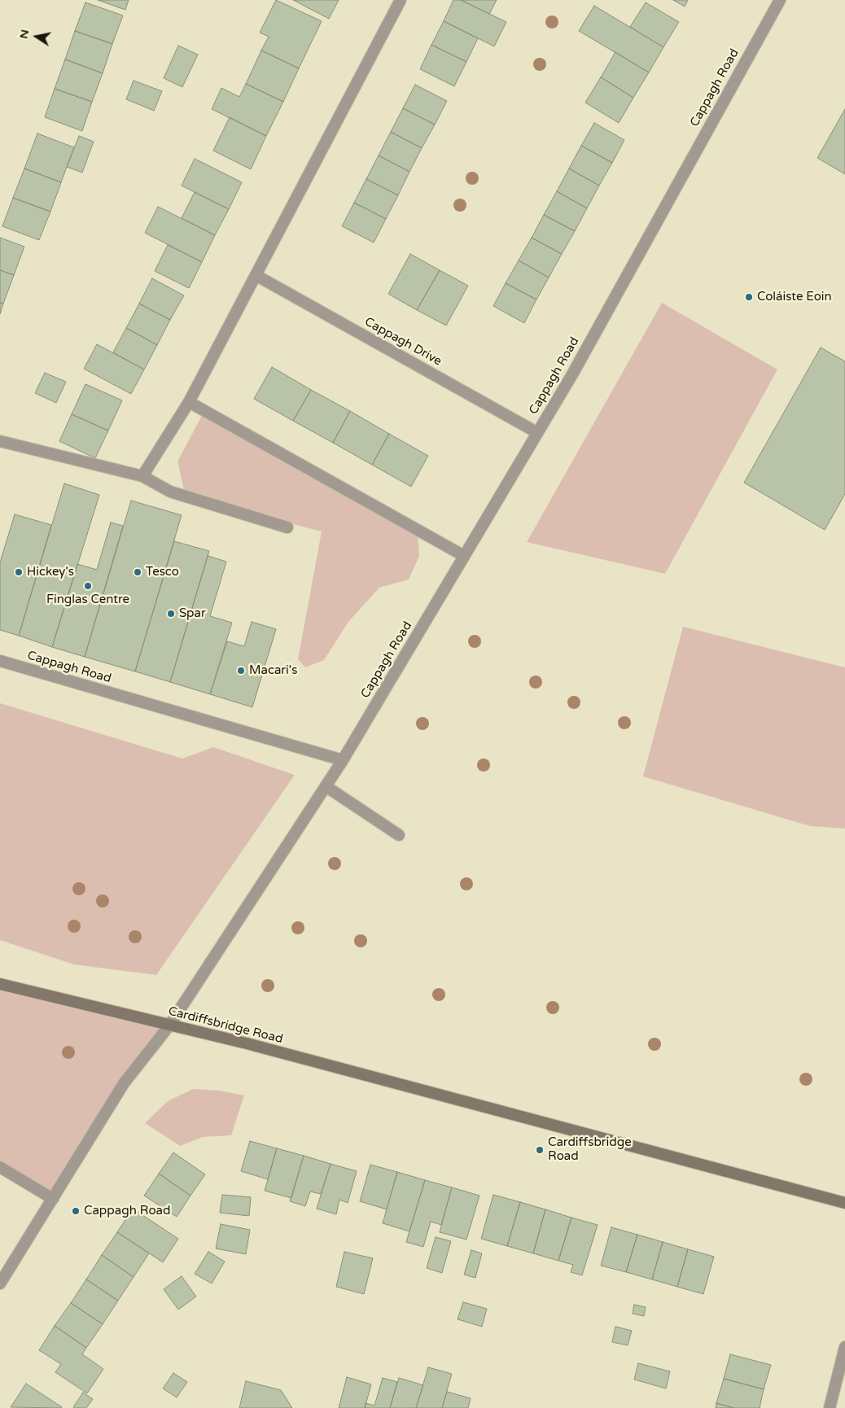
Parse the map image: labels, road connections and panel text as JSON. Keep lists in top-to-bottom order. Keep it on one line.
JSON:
{"streets":{"main road":["Cardiffsbridge Road"],"street":["Cappagh Road","Cappagh Drive"]},"crossings":[["Cappagh Road","Cappagh Drive"],["Cappagh Road","Cardiffsbridge Road"]],"places":["Coláiste Eoin","Hickey's","Tesco","Finglas Centre","Spar","Macari's","Cardiffsbridge Road","Cappagh Road"],"north":"left"}
